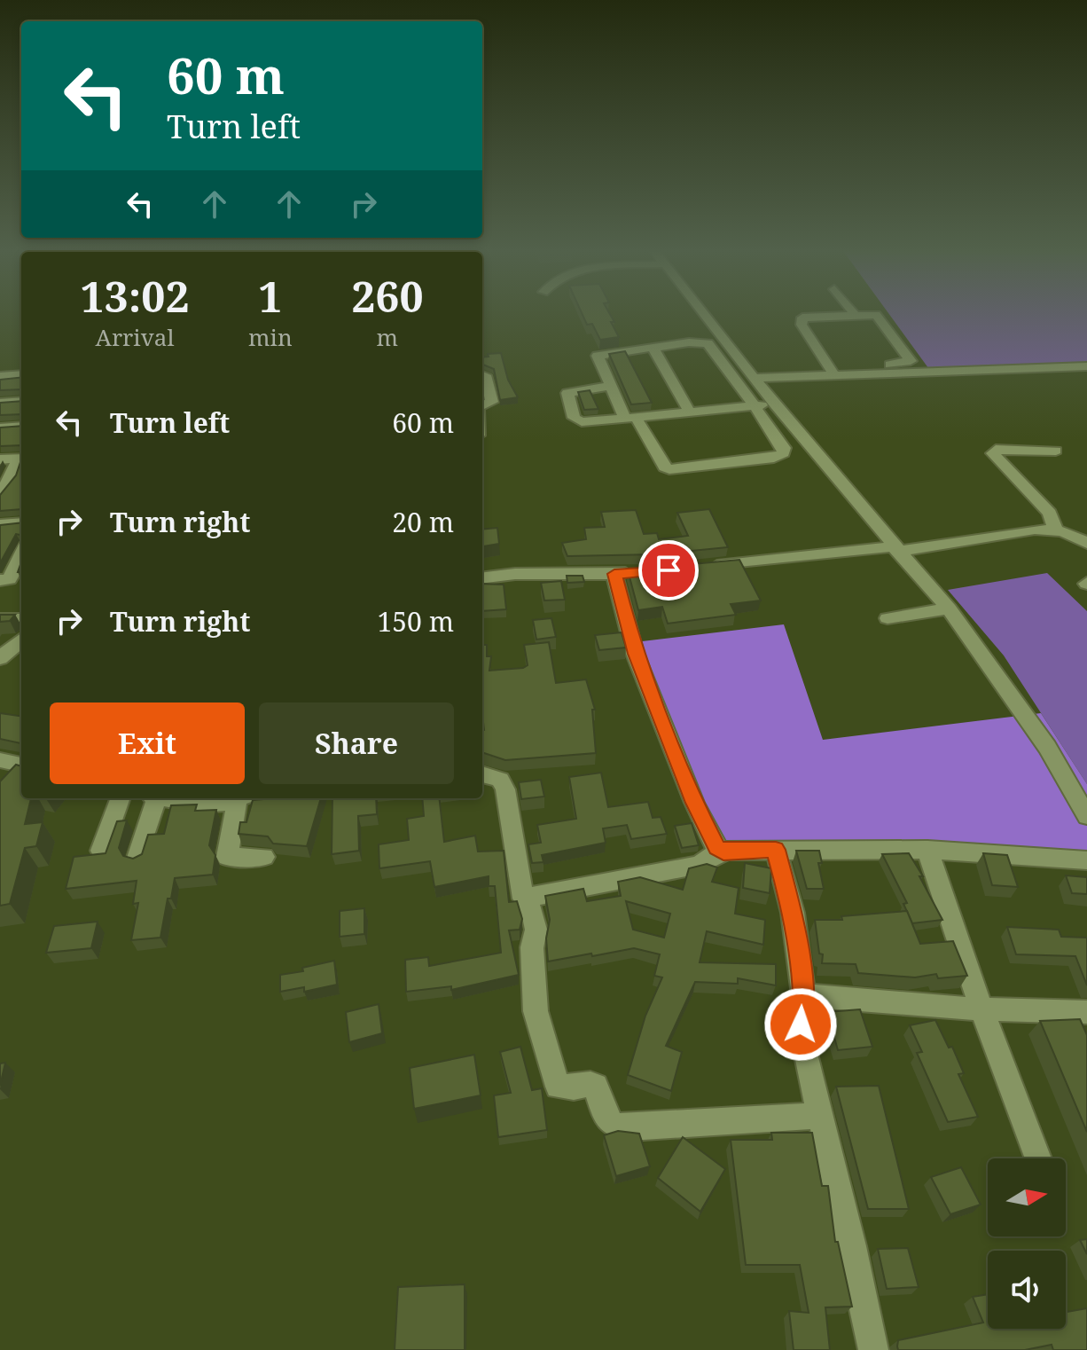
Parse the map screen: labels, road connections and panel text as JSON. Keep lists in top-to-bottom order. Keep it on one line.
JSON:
{"north":"right","page":{"turn":["60 m","Turn left"],"eta":["13:02","Arrival","1","min","260","m"],"list":[{"name":"Turn left","value":"60 m"},{"name":"Turn right","value":"20 m"},{"name":"Turn right","value":"150 m"}],"buttons":["Exit","Share"]}}
